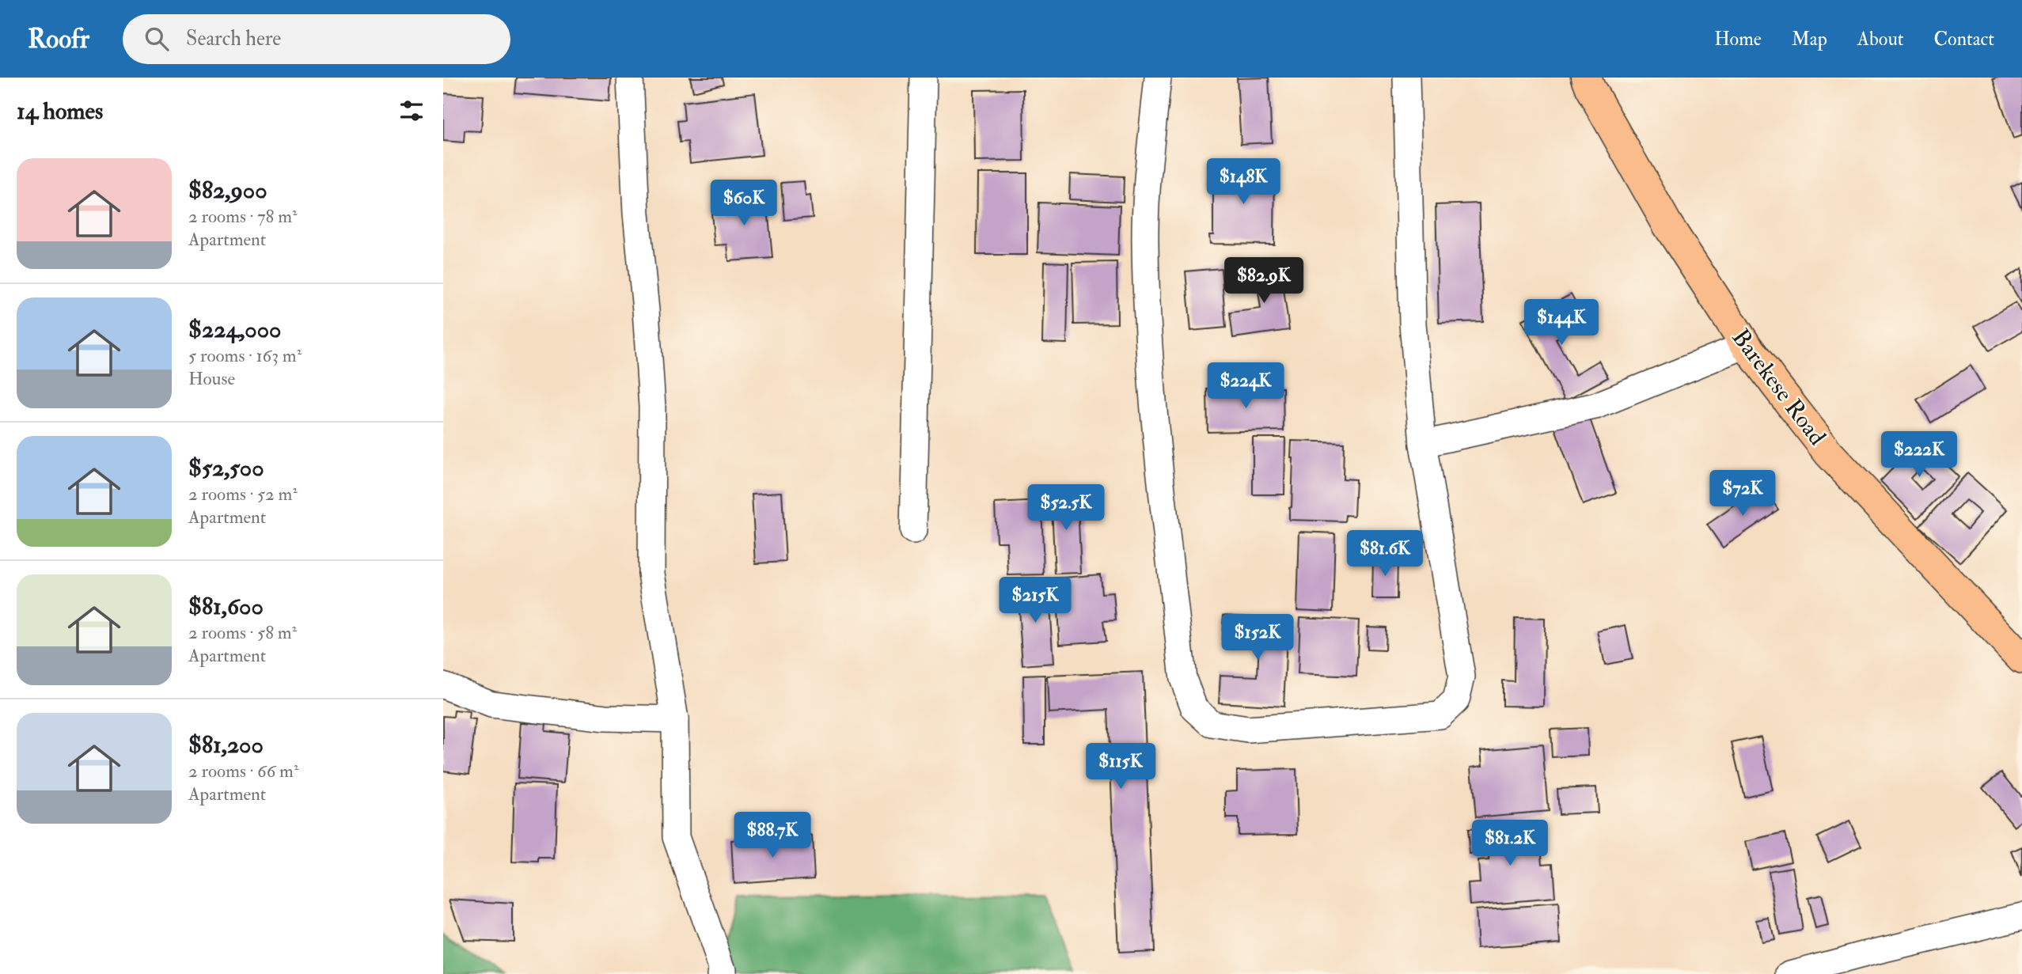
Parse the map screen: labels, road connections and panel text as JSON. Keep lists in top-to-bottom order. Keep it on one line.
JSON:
{"streets":{"main road":["Barekese Road"]},"page":{"header":"Roofr","search":"Search here","nav":["Home","Map","About","Contact"],"heading":"14 homes","list":[{"name":"$82,900","note":"2 rooms · 78 m² · Apartment"},{"name":"$224,000","note":"5 rooms · 163 m² · House"},{"name":"$52,500","note":"2 rooms · 52 m² · Apartment"},{"name":"$81,600","note":"2 rooms · 58 m² · Apartment"},{"name":"$81,200","note":"2 rooms · 66 m² · Apartment"}],"price":["$148K","$60K","$82.9K","$144K","$224K","$222K","$72K","$52.5K","$81.6K","$215K","$152K","$115K","$88.7K","$81.2K"]}}
